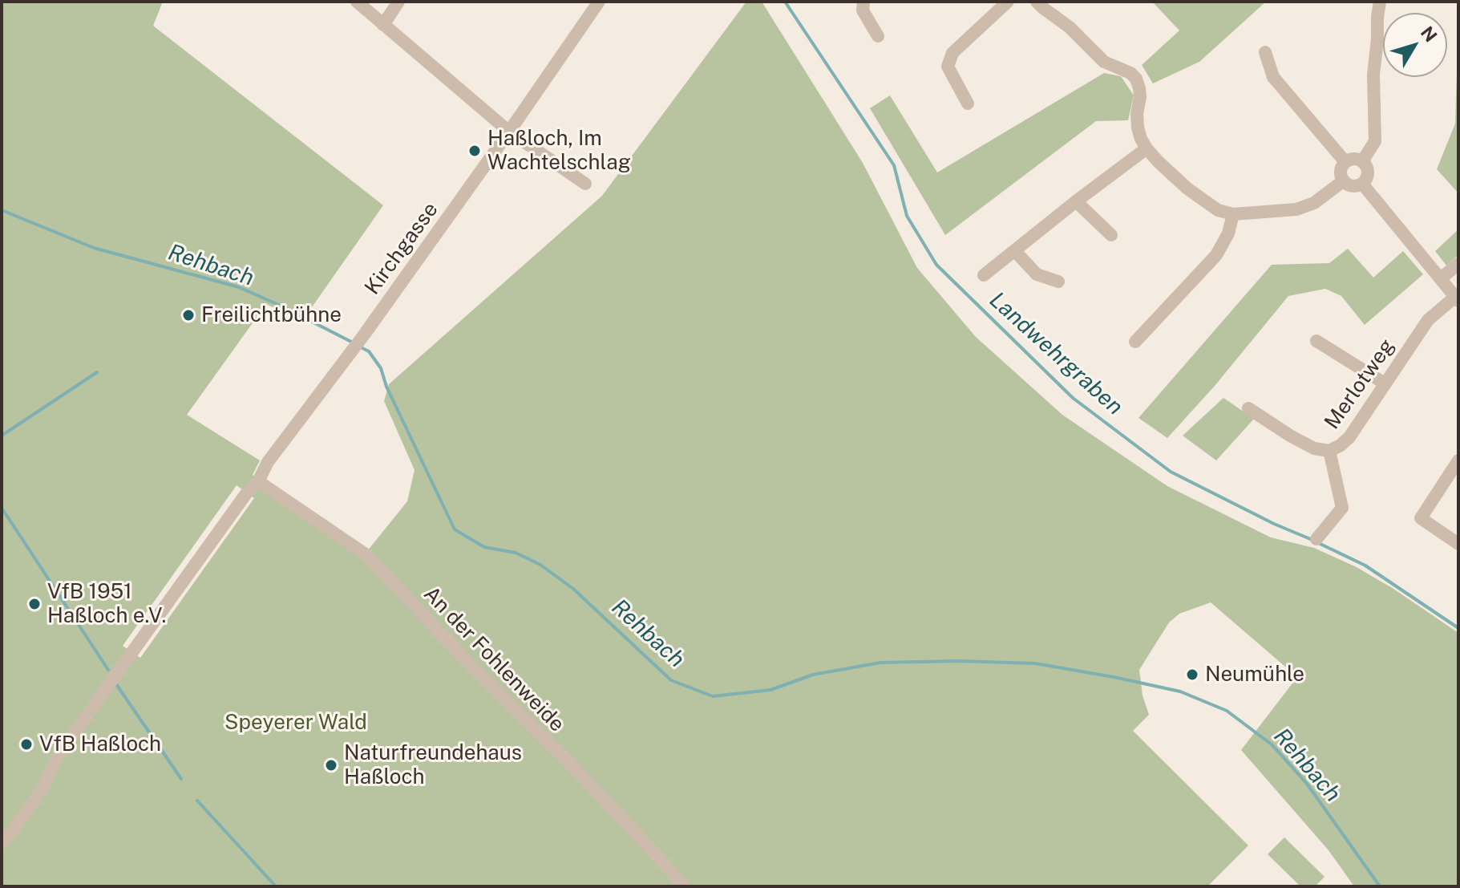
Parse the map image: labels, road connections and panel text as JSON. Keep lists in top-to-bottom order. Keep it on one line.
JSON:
{"streets":{"street":["Kirchgasse","Merlotweg","An der Fohlenweide"]},"crossings":[["Kirchgasse","An der Fohlenweide"]],"water":["Rehbach","Landwehrgraben"],"parks":["Speyerer Wald"],"places":["Haßloch, Im Wachtelschlag","Freilichtbühne","VfB 1951 Haßloch e.V.","Neumühle","VfB Haßloch","Naturfreundehaus Haßloch"],"north":"top right"}
